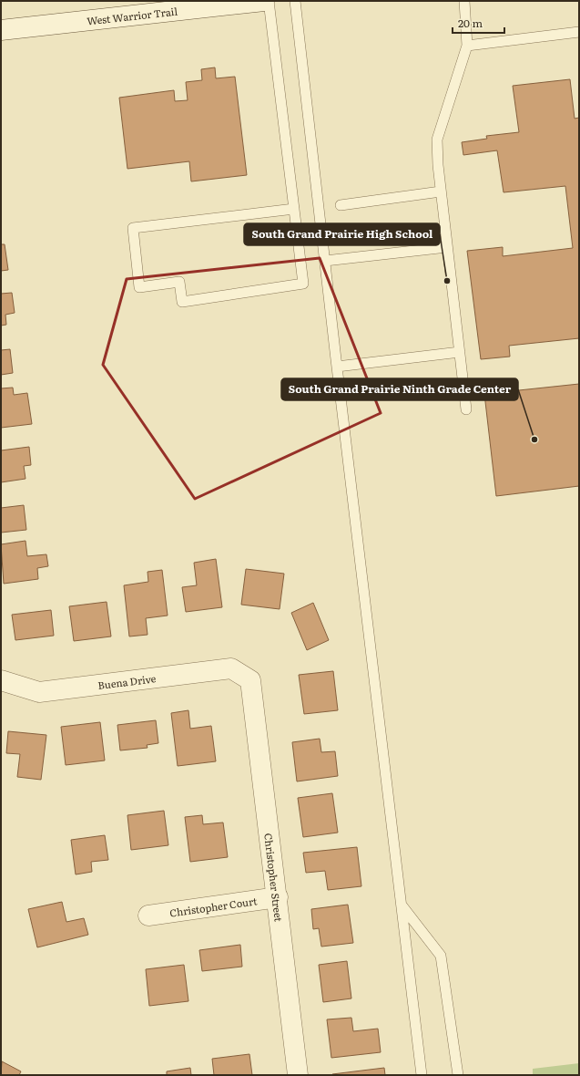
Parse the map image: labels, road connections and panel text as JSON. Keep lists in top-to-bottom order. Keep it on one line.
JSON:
{"streets":{"street":["West Warrior Trail","Buena Drive","Christopher Street","Christopher Court"]},"crossings":[["Buena Drive","Christopher Street"],["Christopher Street","Christopher Court"]],"places":["South Grand Prairie High School","South Grand Prairie Ninth Grade Center"],"scale_bar":"20 m"}
